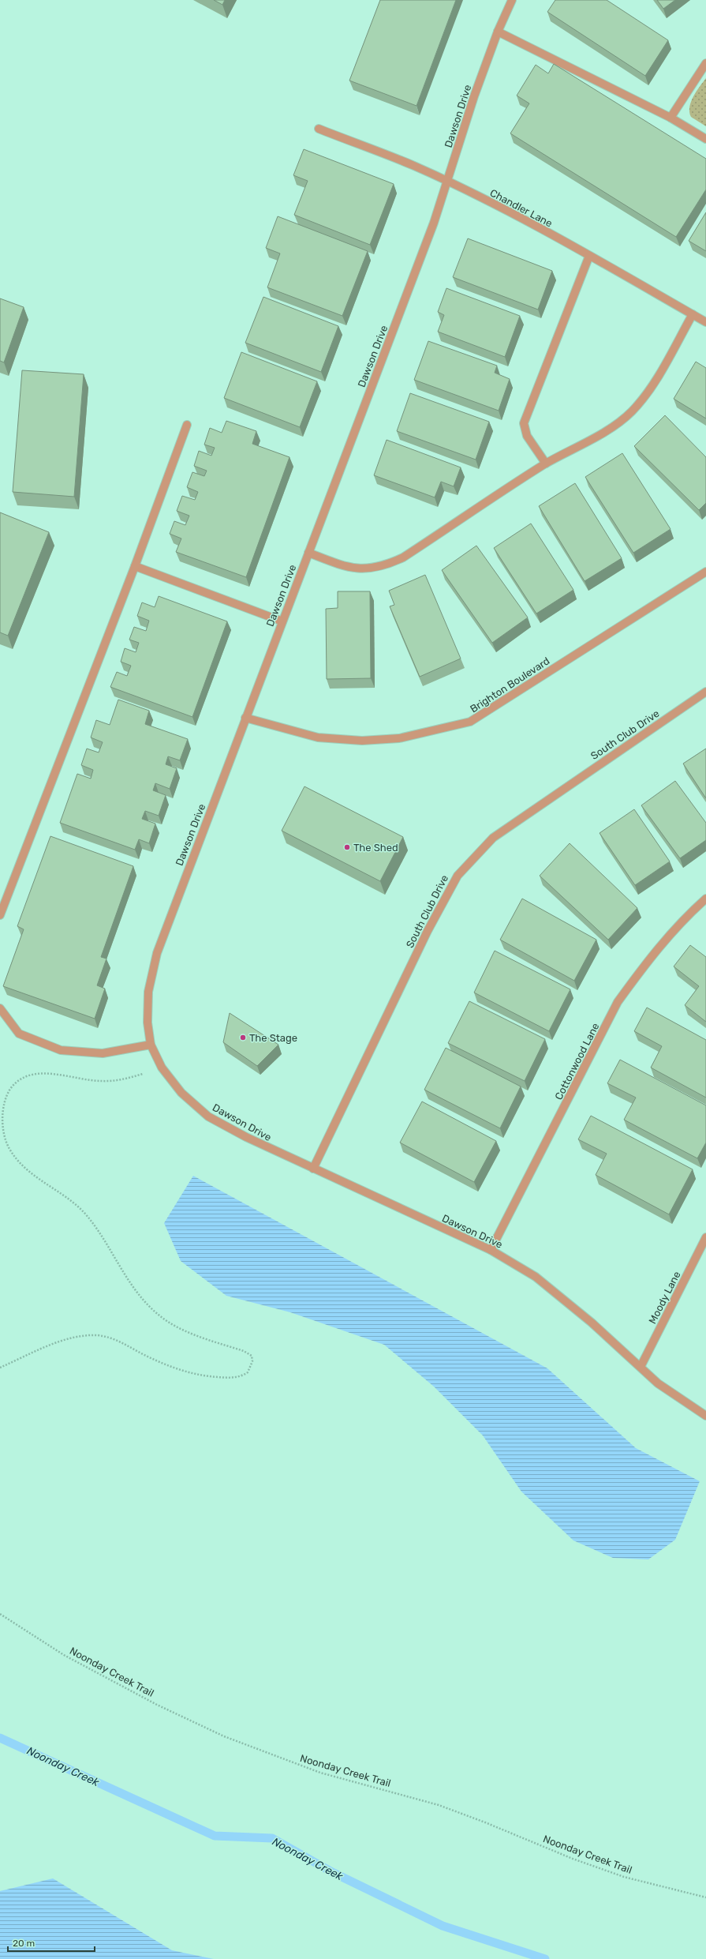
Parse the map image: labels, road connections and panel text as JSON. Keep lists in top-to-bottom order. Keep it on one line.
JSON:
{"streets":{"street":["Dawson Drive","Chandler Lane","Brighton Boulevard","South Club Drive","Cottonwood Lane","Moody Lane"],"path":["Noonday Creek Trail"]},"crossings":[["Dawson Drive","Chandler Lane"],["Dawson Drive","Brighton Boulevard"],["Dawson Drive","South Club Drive"],["Dawson Drive","Cottonwood Lane"],["Dawson Drive","Moody Lane"]],"water":["Noonday Creek"],"places":["The Shed","The Stage"],"scale_bar":"20 m"}
